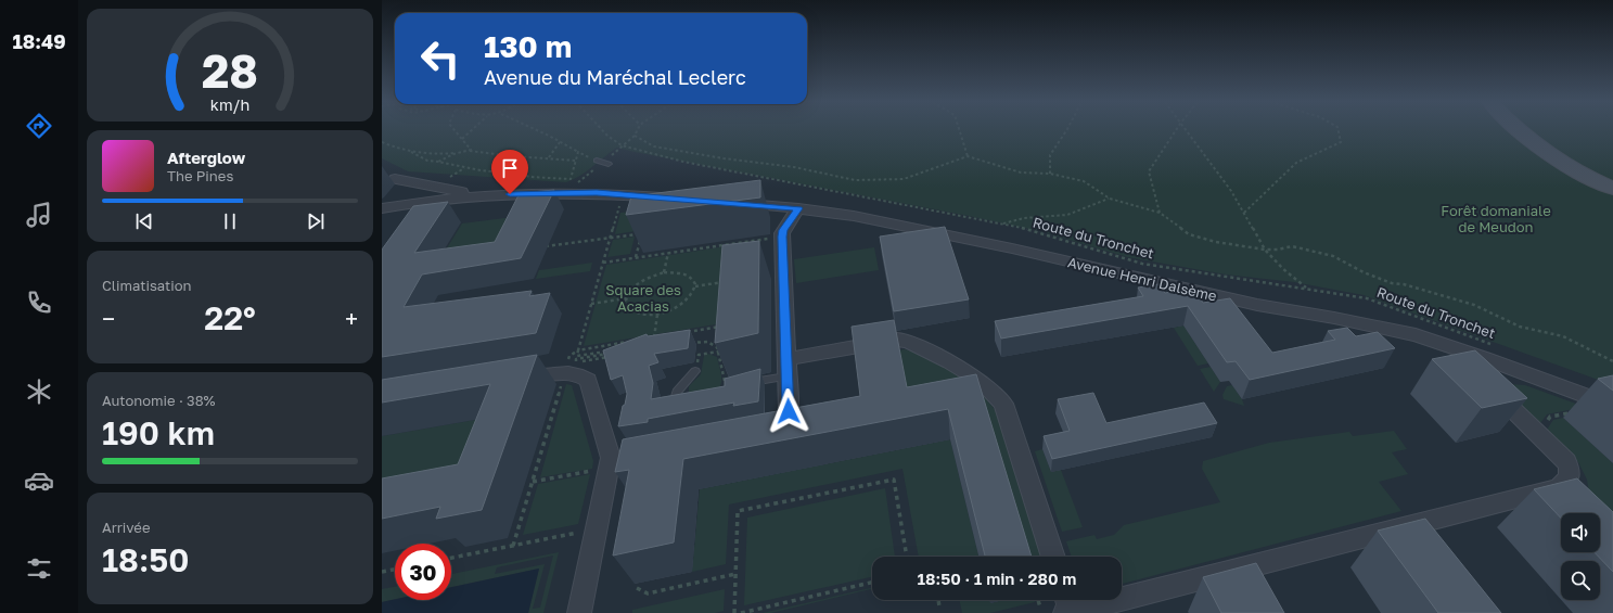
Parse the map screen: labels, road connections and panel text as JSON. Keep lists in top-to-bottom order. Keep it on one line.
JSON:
{"streets":{"street":["Avenue Henri Dalsème"],"path":["Route du Tronchet"]},"crossings":[["Route du Tronchet","Avenue Henri Dalsème"]],"parks":["Forêt domaniale de Meudon","Square des Acacias"],"page":{"tabs":"18:49","turn":["130 m","Avenue du Maréchal Leclerc"],"song":["Afterglow","The Pines"],"tile":["Climatisation",["Autonomie · 38%","190 km"],["Arrivée","18:50"]],"heat":["−","22°","+"],"limit":"30","trip":"18:50 · 1 min · 280 m","gauge":["28","km/h"]}}
